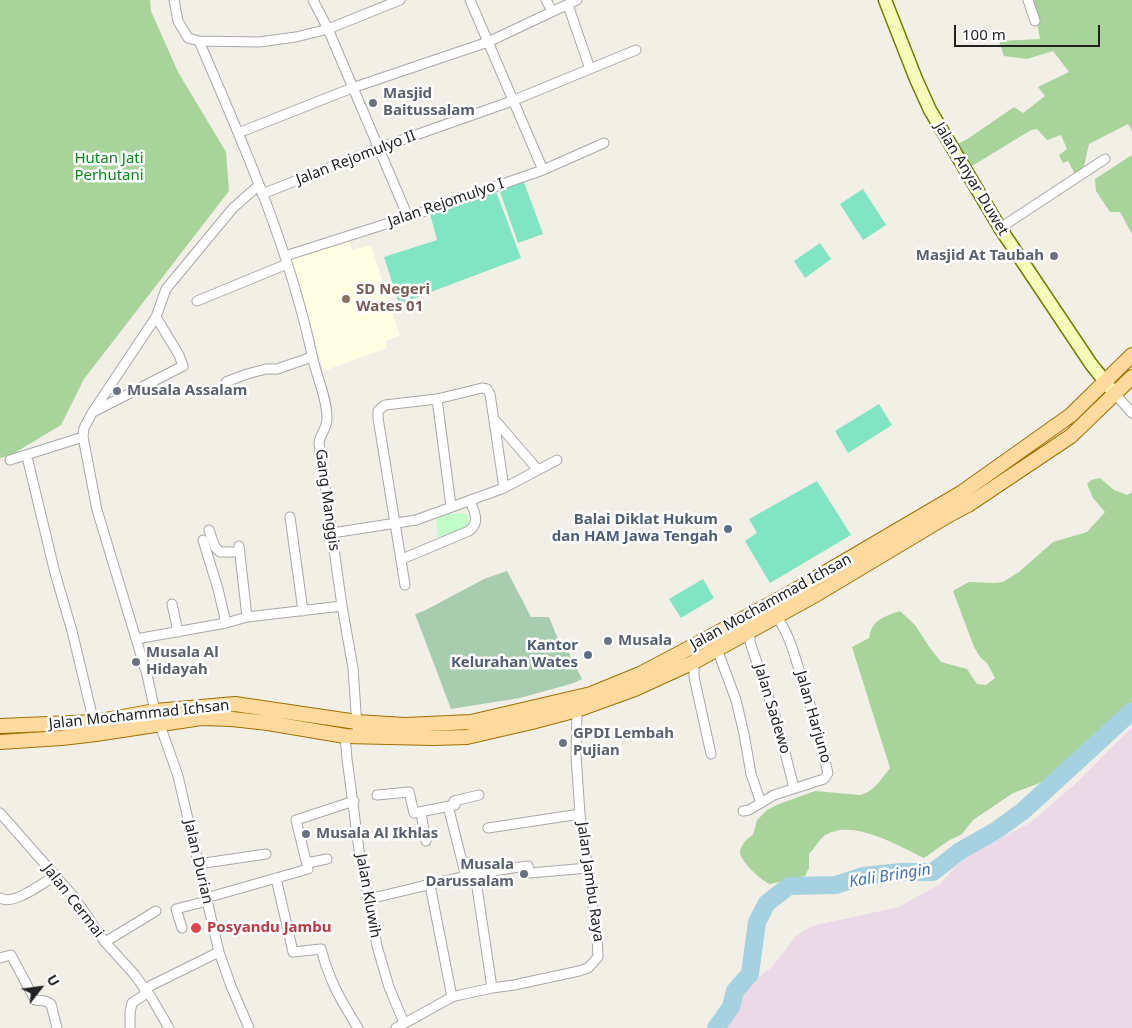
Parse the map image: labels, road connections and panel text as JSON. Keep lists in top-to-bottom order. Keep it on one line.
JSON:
{"streets":{"main road":["Jalan Mochammad Ichsan"],"street":["Jalan Rejomulyo II","Jalan Anyar Duwet","Jalan Rejomulyo I","Gang Manggis","Jalan Sadewo","Jalan Harjuno","Jalan Durian","Jalan Jambu Raya","Jalan Kluwih","Jalan Cermai"]},"crossings":[["Jalan Rejomulyo II","Gang Manggis"],["Jalan Anyar Duwet","Jalan Mochammad Ichsan"],["Jalan Rejomulyo I","Gang Manggis"],["Gang Manggis","Jalan Mochammad Ichsan"],["Jalan Mochammad Ichsan","Jalan Sadewo"],["Jalan Mochammad Ichsan","Jalan Harjuno"],["Jalan Mochammad Ichsan","Jalan Durian"],["Jalan Mochammad Ichsan","Jalan Jambu Raya"],["Jalan Mochammad Ichsan","Jalan Kluwih"],["Jalan Sadewo","Jalan Harjuno"],["Jalan Jambu Raya","Jalan Kluwih"]],"water":["Kali Bringin"],"parks":["Hutan Jati Perhutani"],"places":["Masjid Baitussalam","Masjid At Taubah","SD Negeri Wates 01","Musala Assalam","Balai Diklat Hukum dan HAM Jawa Tengah","Musala","Kantor Kelurahan Wates","Musala Al Hidayah","GPDI Lembah Pujian","Musala Al Ikhlas","Musala Darussalam","Posyandu Jambu"],"scale_bar":"100 m","north":"top right"}
